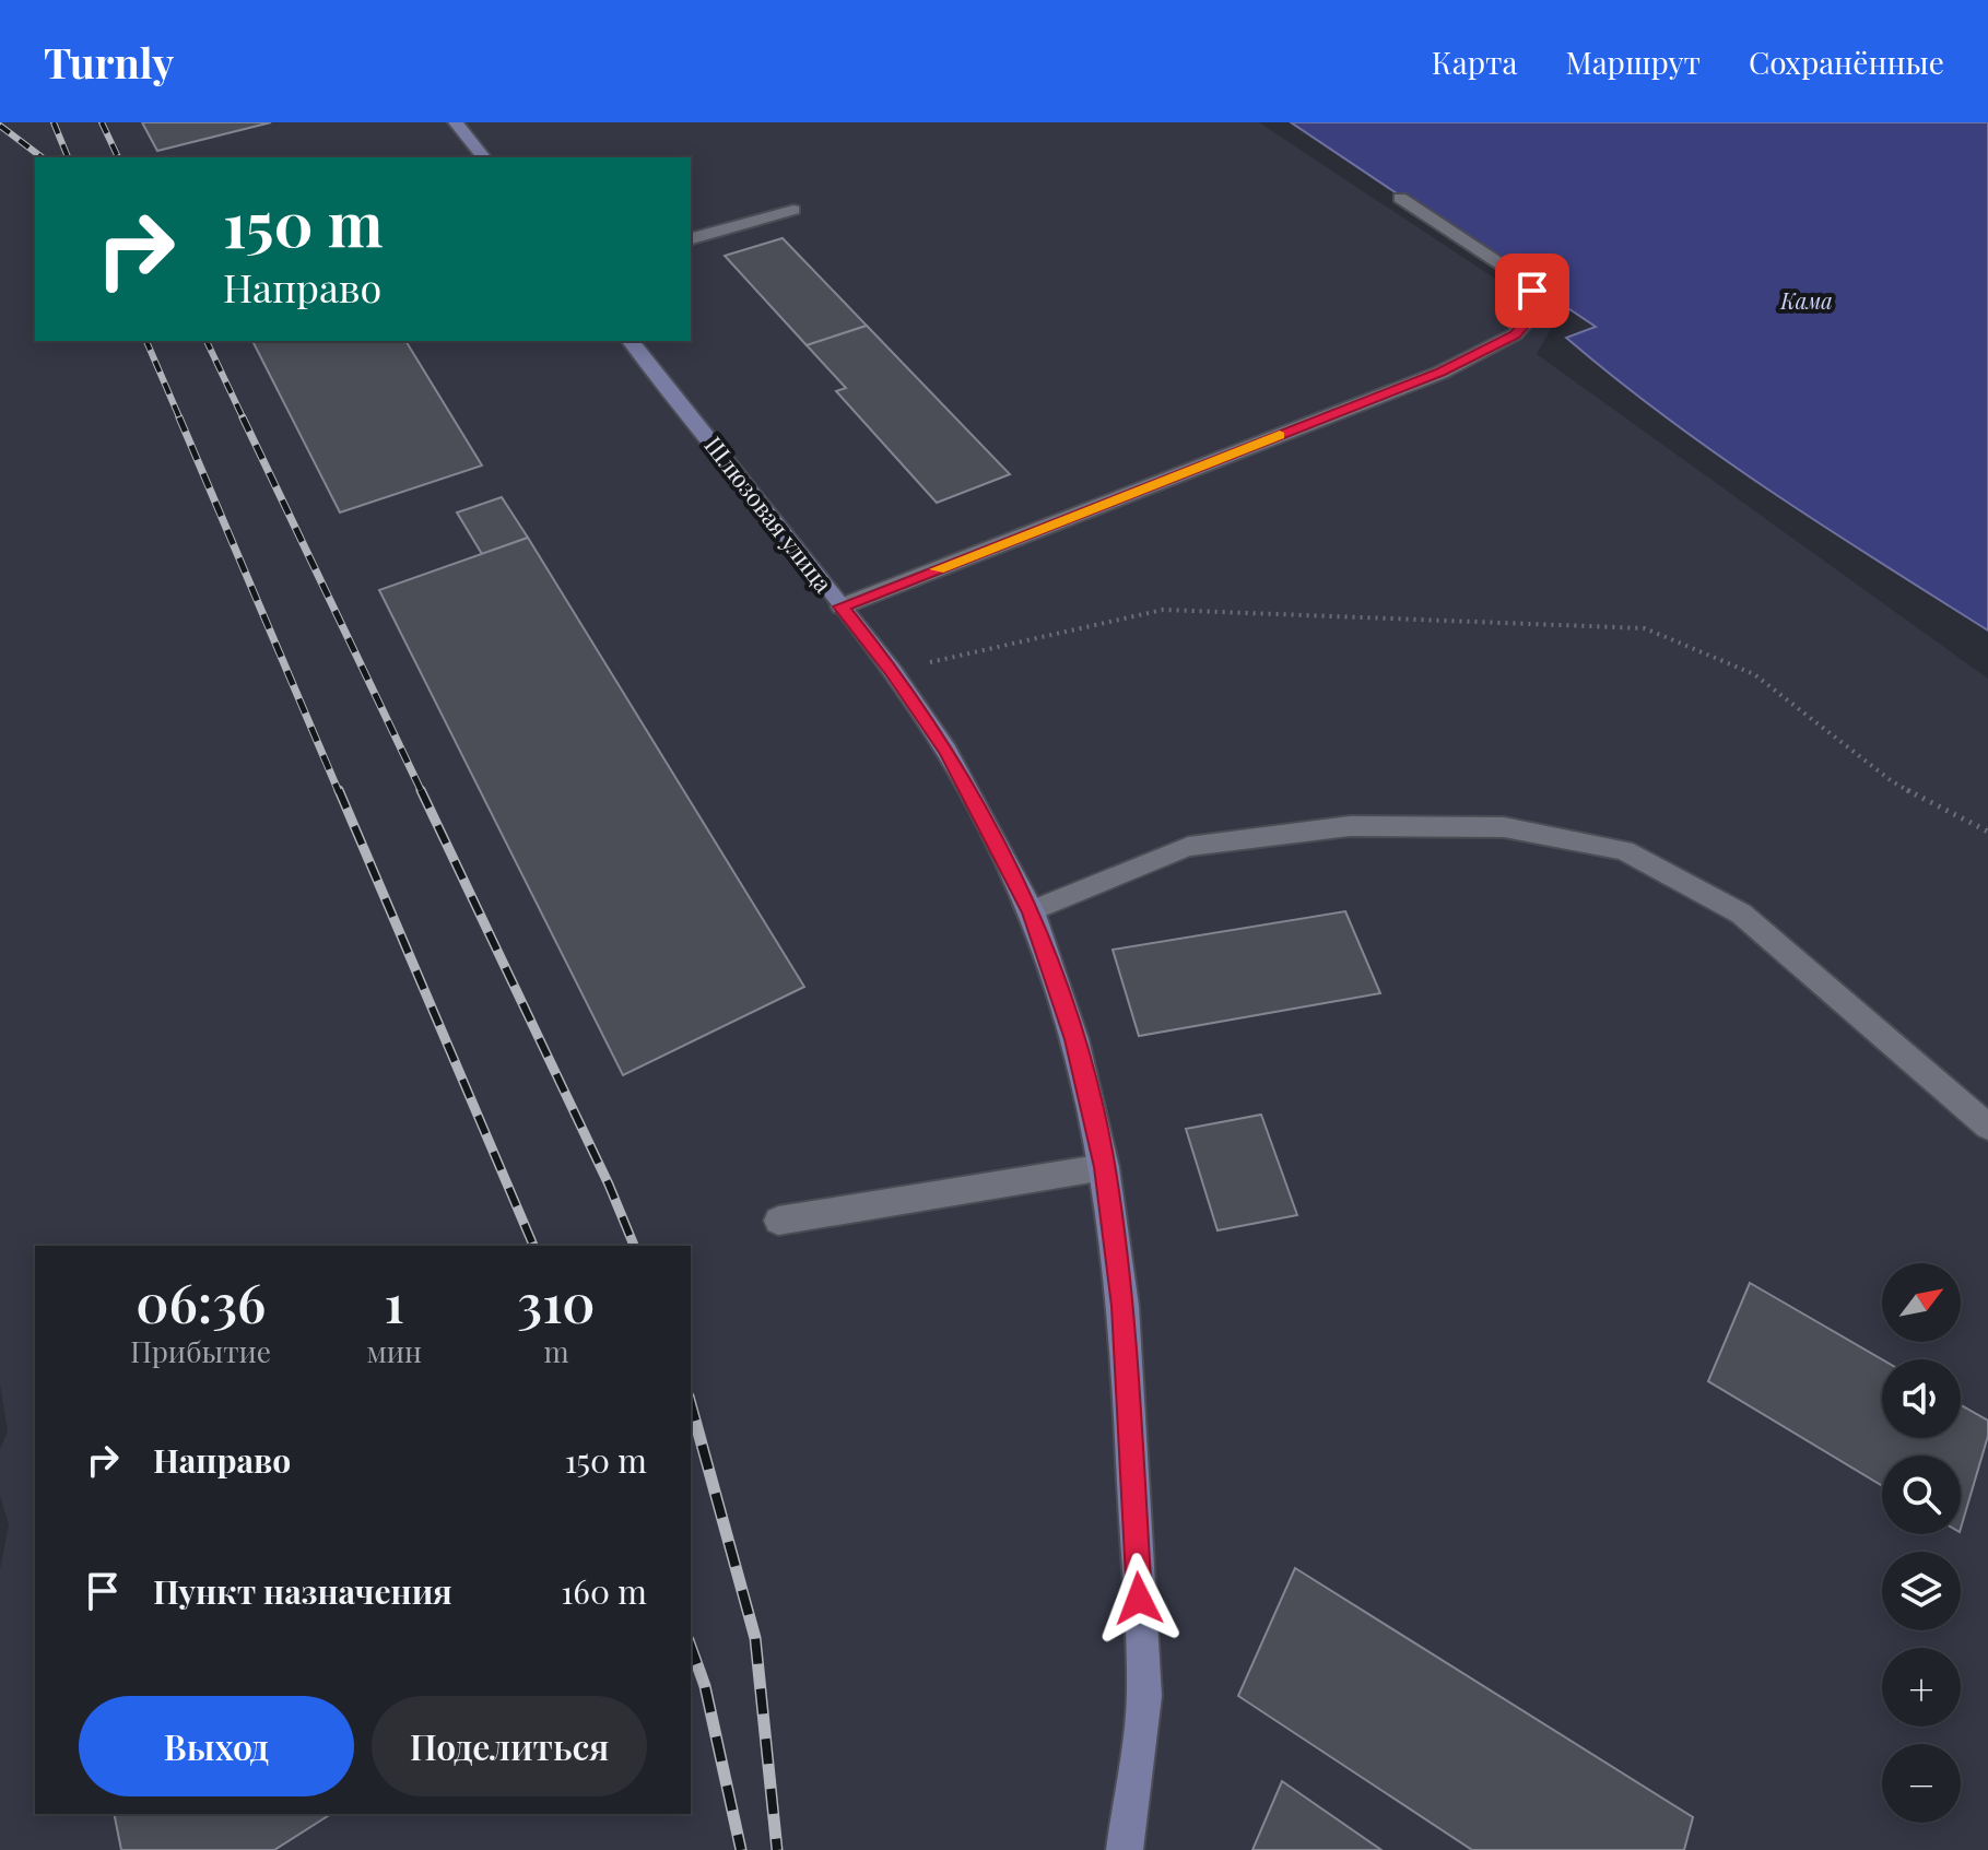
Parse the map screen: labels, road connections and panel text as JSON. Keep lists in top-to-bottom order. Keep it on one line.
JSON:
{"streets":{"street":["Шлюзовая улица"]},"water":["Кама"],"north":"top right","page":{"header":"Turnly","nav":["Карта","Маршрут","Сохранённые"],"turn":["150 m","Направо"],"eta":["06:36","Прибытие","1","мин","310","m"],"map_buttons":["+","−"],"list":[{"name":"Направо","value":"150 m"},{"name":"Пункт назначения","value":"160 m"}],"buttons":["Выход","Поделиться"]}}
